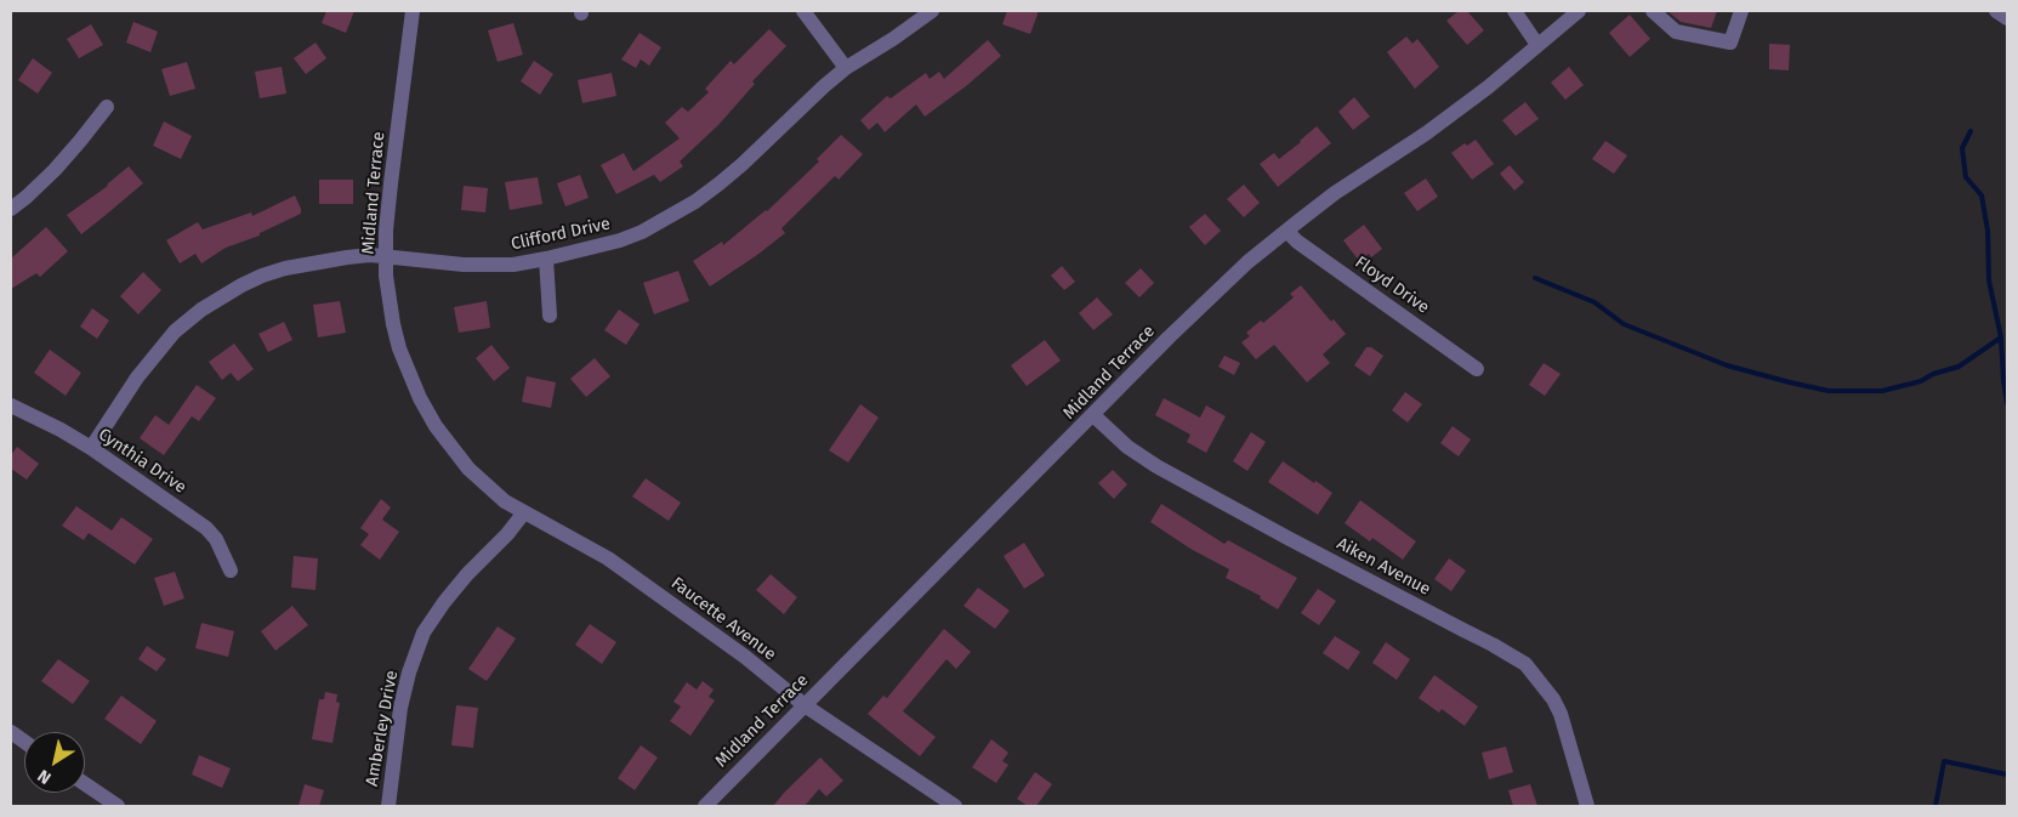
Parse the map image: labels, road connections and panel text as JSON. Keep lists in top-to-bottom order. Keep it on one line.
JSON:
{"streets":{"street":["Midland Terrace","Clifford Drive","Floyd Drive","Cynthia Drive","Aiken Avenue","Faucette Avenue","Amberley Drive"]},"crossings":[["Midland Terrace","Clifford Drive"],["Midland Terrace","Floyd Drive"],["Midland Terrace","Aiken Avenue"],["Midland Terrace","Faucette Avenue"],["Midland Terrace","Amberley Drive"],["Clifford Drive","Cynthia Drive"],["Faucette Avenue","Amberley Drive"]],"north":"bottom left"}
